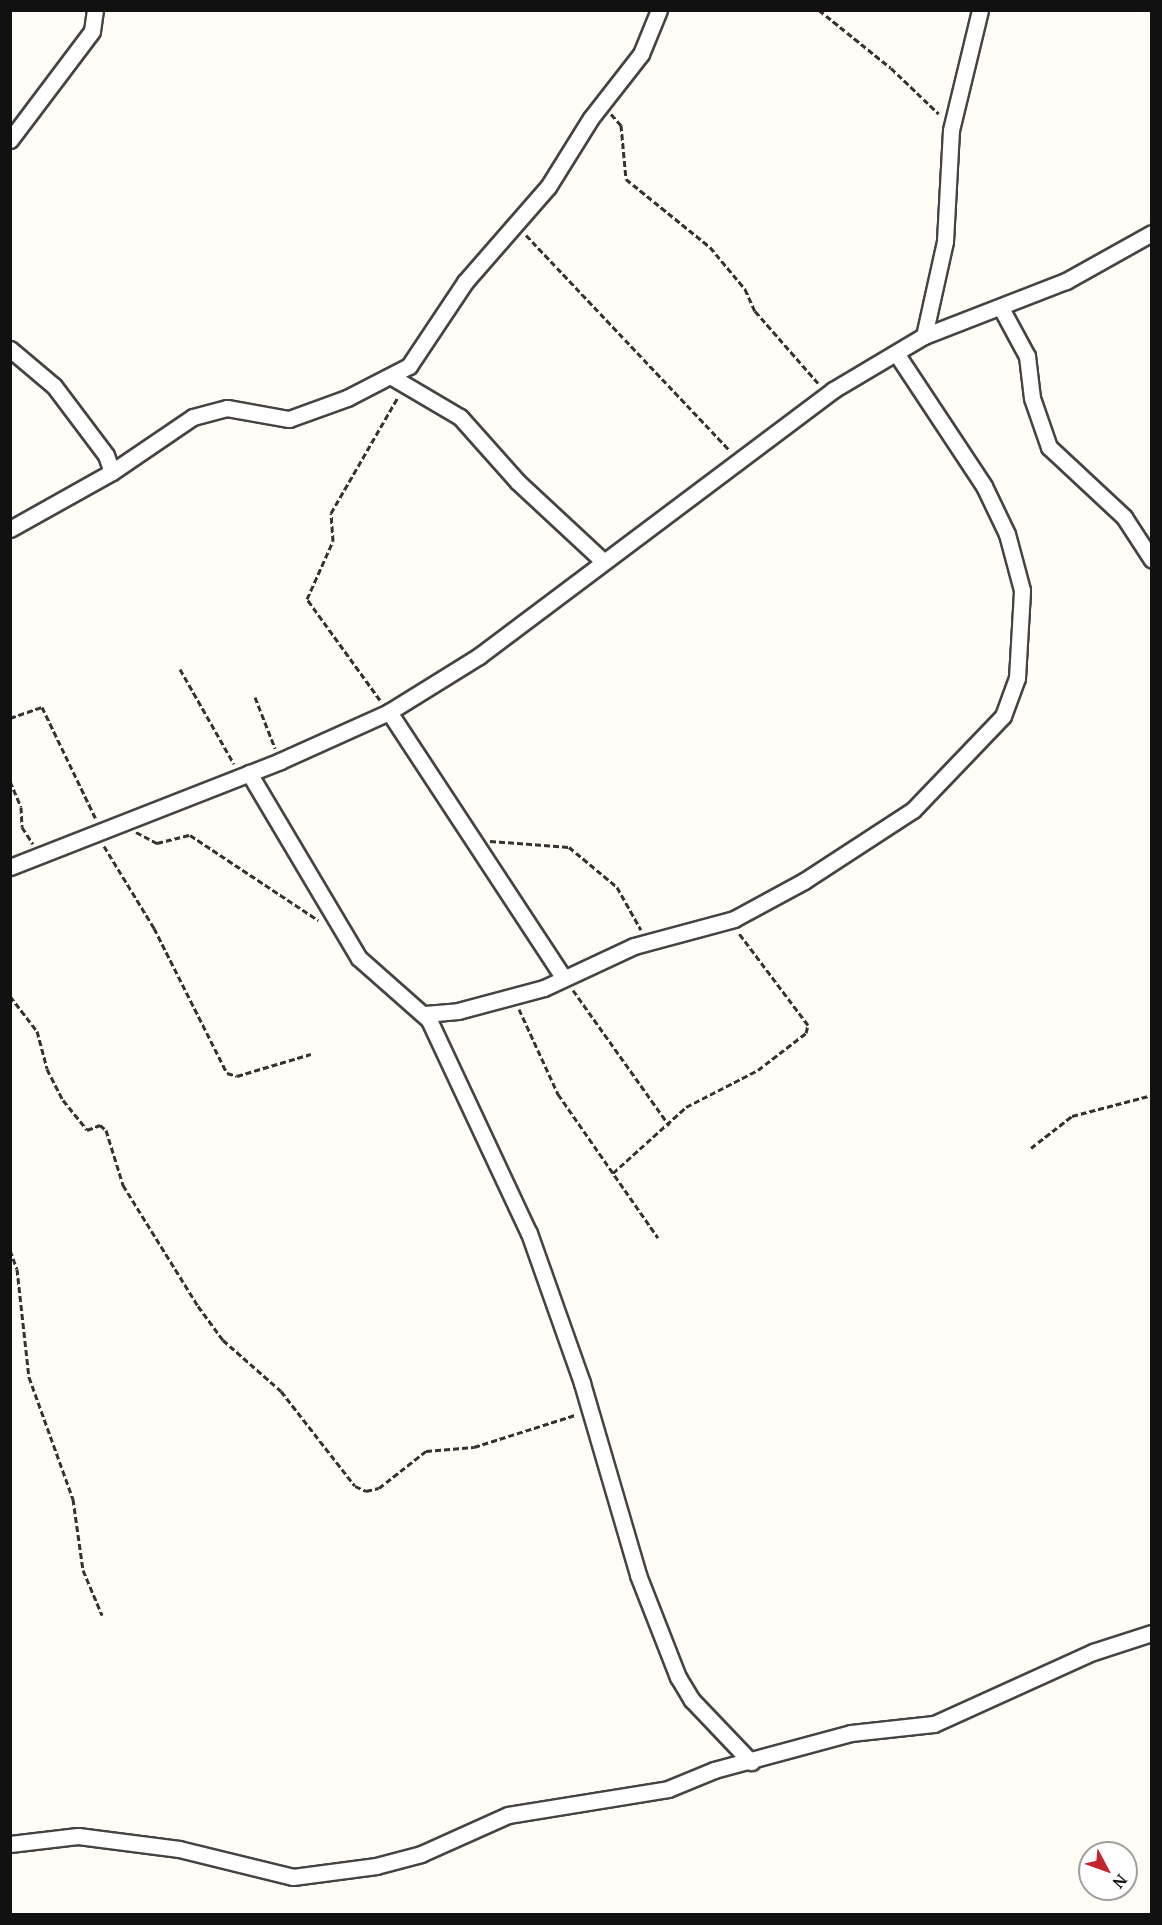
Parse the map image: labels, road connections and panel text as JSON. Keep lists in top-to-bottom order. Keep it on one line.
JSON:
{"north":"bottom right"}
